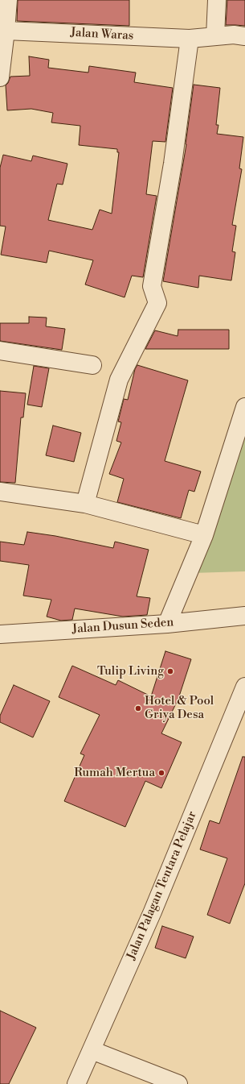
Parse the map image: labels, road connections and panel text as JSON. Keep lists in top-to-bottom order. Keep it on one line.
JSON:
{"streets":{"street":["Jalan Waras","Jalan Dusun Seden","Jalan Palagan Tentara Pelajar"]},"places":["Tulip Living","Hotel & Pool Griya Desa","Rumah Mertua"]}
